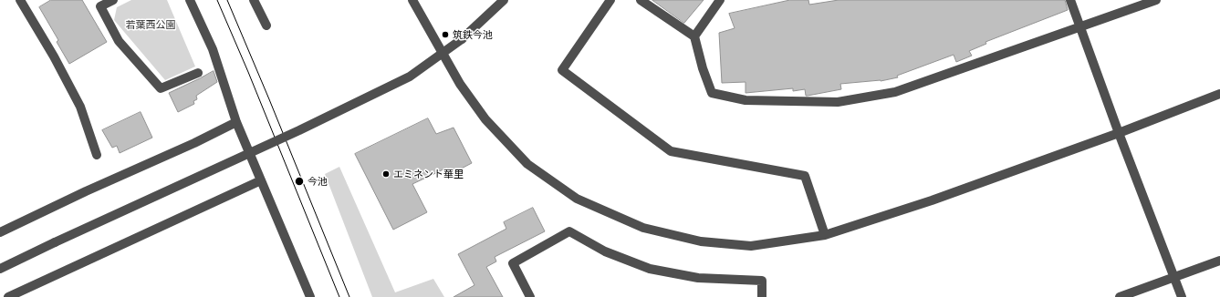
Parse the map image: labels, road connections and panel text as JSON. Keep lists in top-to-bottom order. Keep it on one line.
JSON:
{"parks":["若葉西公園"],"places":["筑鉄今池","エミネント華里","今池"]}
